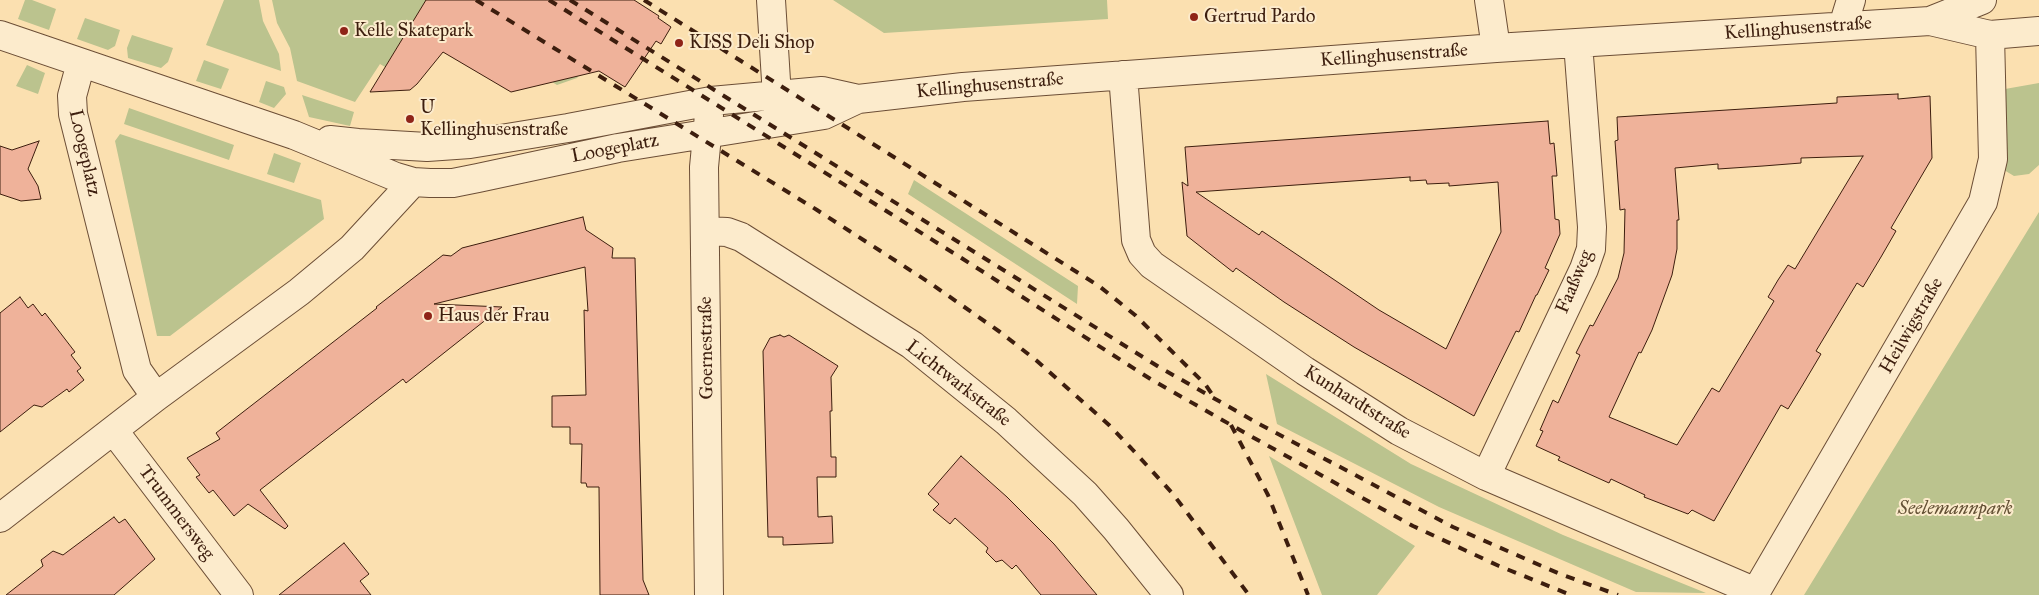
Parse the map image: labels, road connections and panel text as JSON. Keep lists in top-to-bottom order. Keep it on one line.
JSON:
{"streets":{"street":["Kellinghusenstraße","Loogeplatz","Faaßweg","Heilwigstraße","Goernestraße","Lichtwarkstraße","Kunhardtstraße","Trummersweg"]},"crossings":[["Kellinghusenstraße","Loogeplatz"],["Kellinghusenstraße","Faaßweg"],["Kellinghusenstraße","Heilwigstraße"],["Kellinghusenstraße","Goernestraße"],["Kellinghusenstraße","Kunhardtstraße"],["Loogeplatz","Goernestraße"],["Faaßweg","Kunhardtstraße"],["Heilwigstraße","Kunhardtstraße"],["Goernestraße","Lichtwarkstraße"]],"parks":["Seelemannpark"],"places":["Gertrud Pardo","Kelle Skatepark","KISS Deli Shop","U Kellinghusenstraße","Haus der Frau"]}
